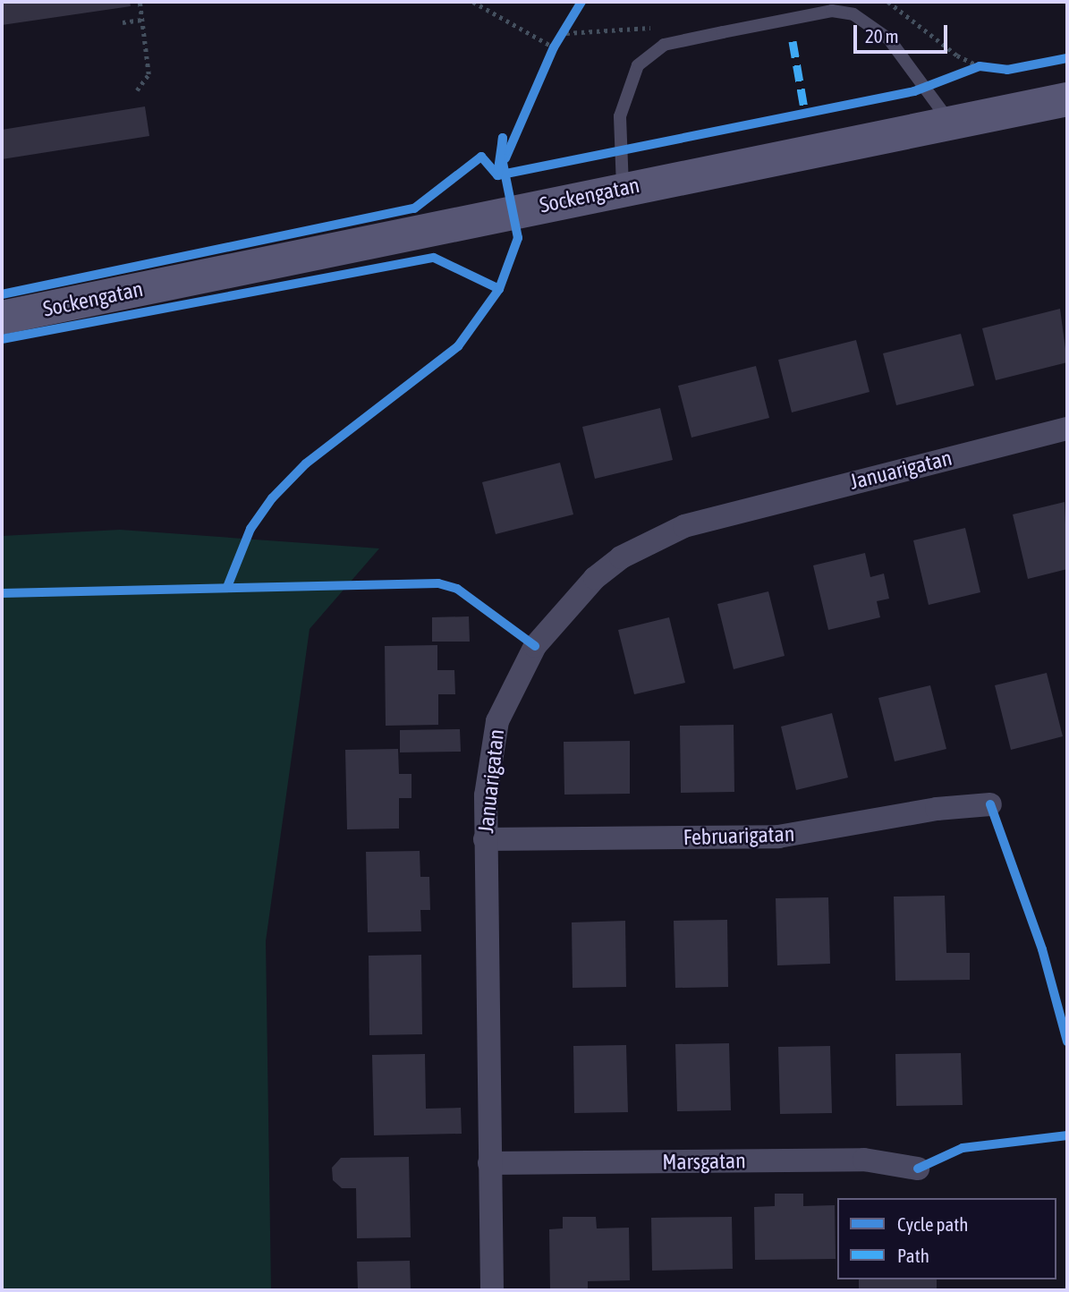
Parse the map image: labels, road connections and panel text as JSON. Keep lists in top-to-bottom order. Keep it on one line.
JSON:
{"streets":{"street":["Sockengatan","Januarigatan","Februarigatan","Marsgatan"]},"crossings":[["Januarigatan","Februarigatan"],["Januarigatan","Marsgatan"]],"legend":["Cycle path","Path"],"scale_bar":"20 m"}
